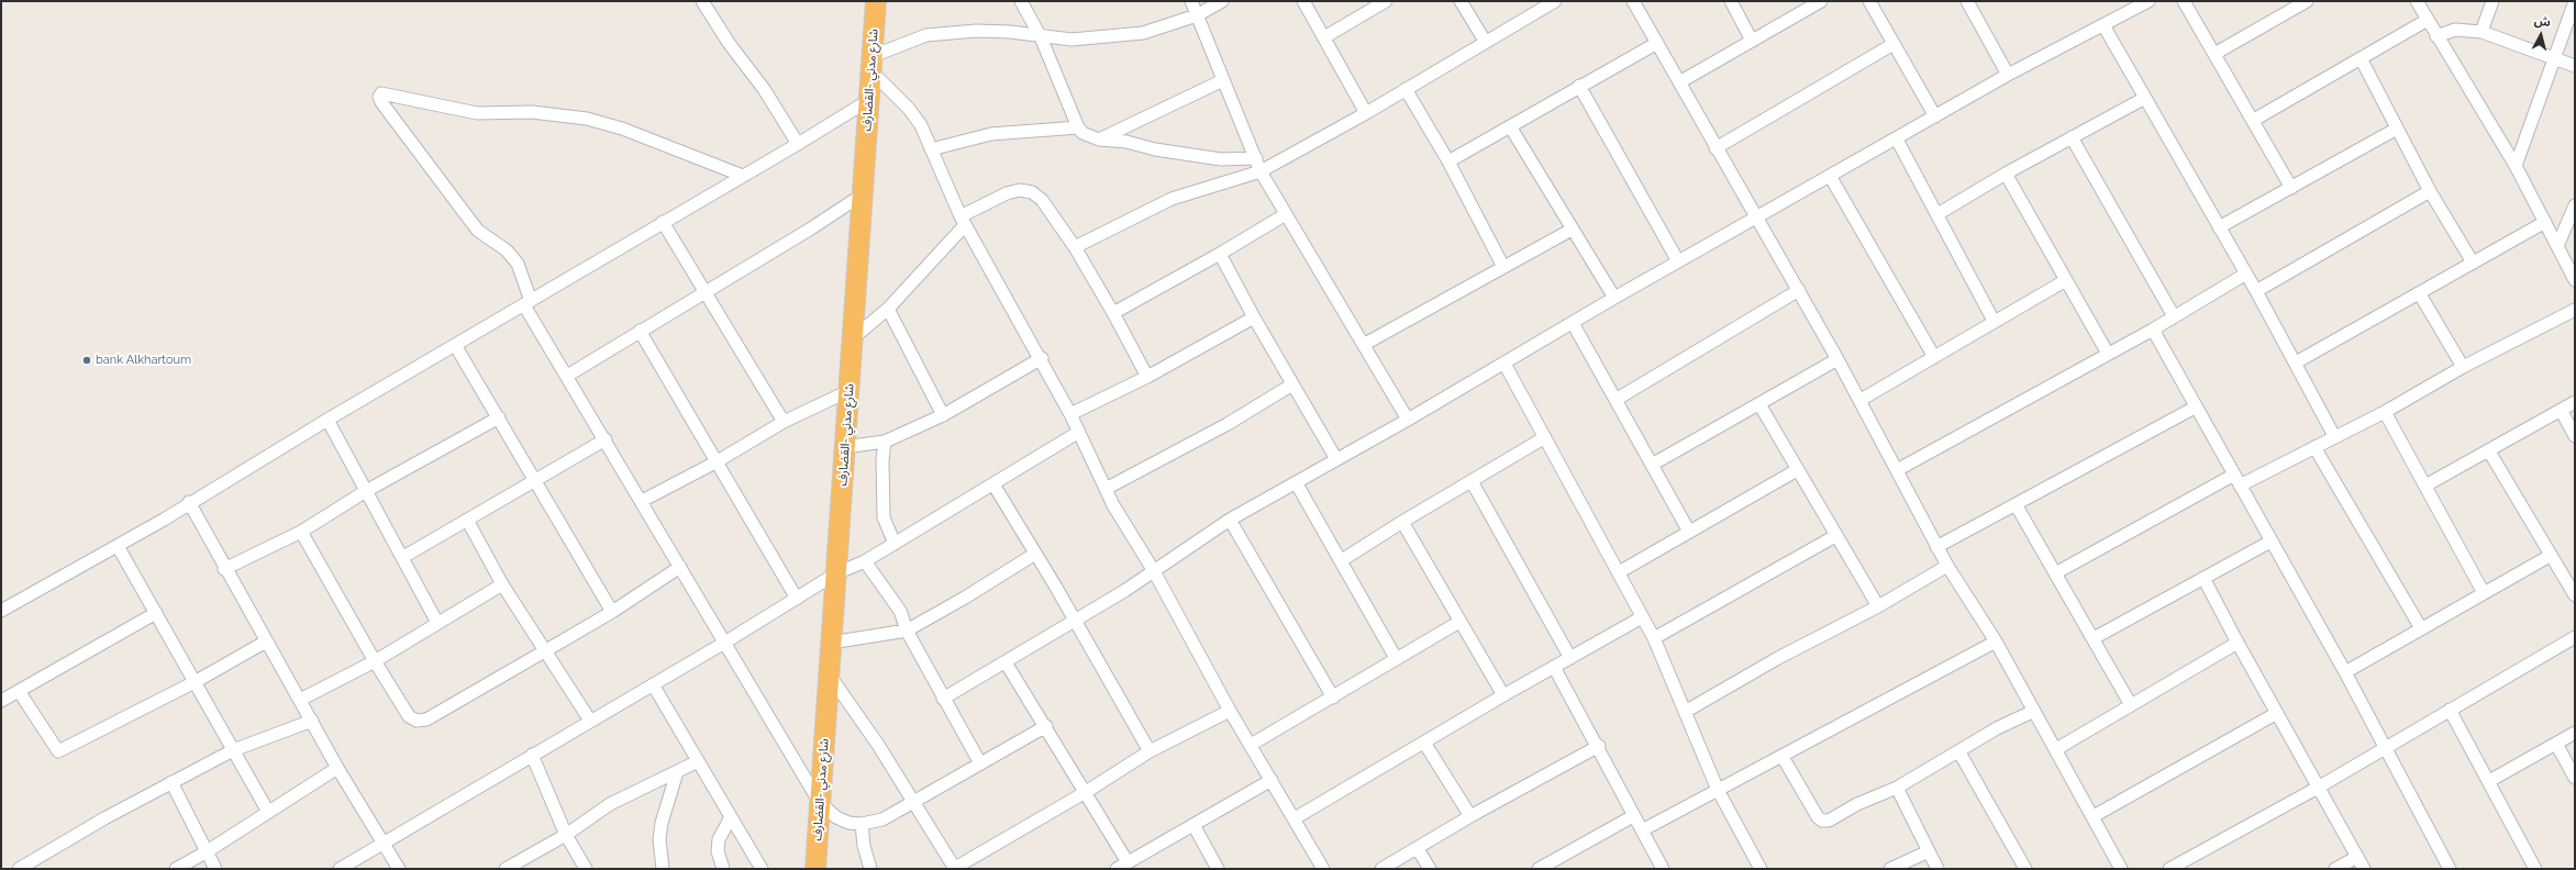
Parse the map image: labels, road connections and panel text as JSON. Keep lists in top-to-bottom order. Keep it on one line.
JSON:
{"streets":{"highway":["شارع مدني -القضارف"]},"places":["bank Alkhartoum"],"north":"top"}
